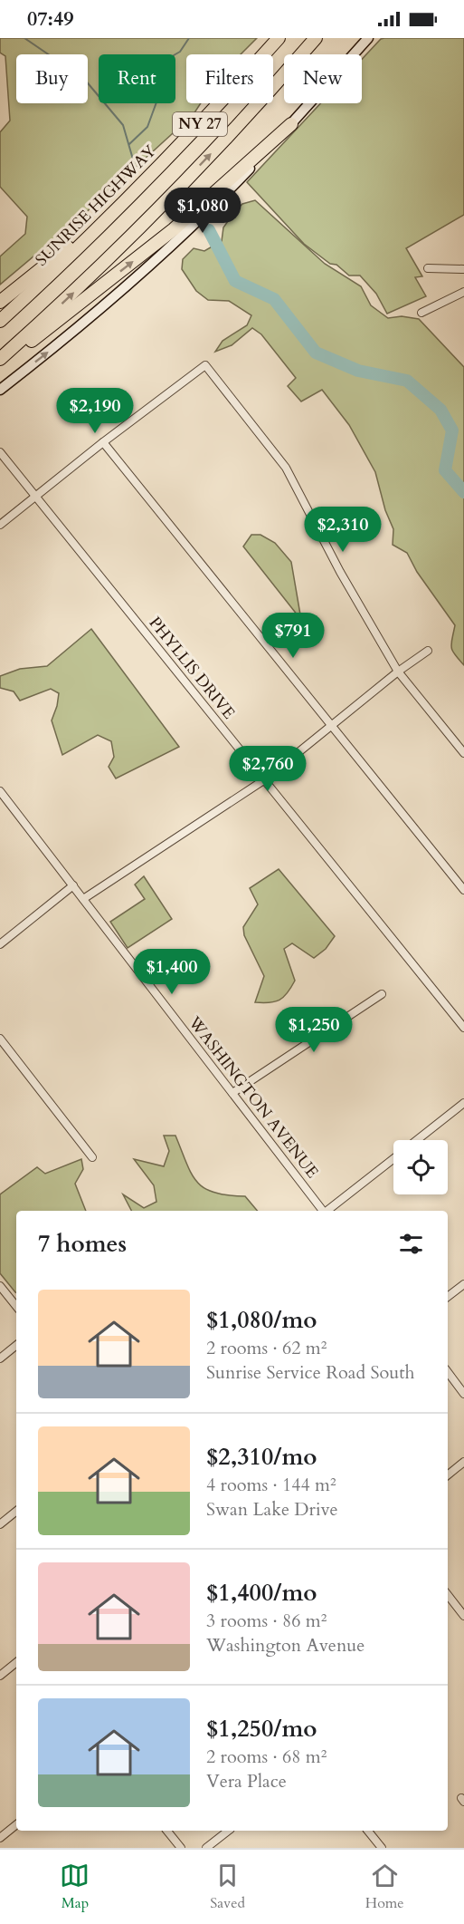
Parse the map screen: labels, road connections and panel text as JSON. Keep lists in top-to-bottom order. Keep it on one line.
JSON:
{"streets":{"highway":["NY 27","SUNRISE HIGHWAY"],"street":["PHYLLIS DRIVE","WASHINGTON AVENUE"]},"page":{"status":"07:49","chip":["Buy","Rent","Filters","New"],"price":["$1,080","$2,190","$2,310","$791","$2,760","$1,400","$1,250"],"heading":"7 homes","list":[{"name":"$1,080/mo","note":"2 rooms · 62 m² · Sunrise Service Road South"},{"name":"$2,310/mo","note":"4 rooms · 144 m² · Swan Lake Drive"},{"name":"$1,400/mo","note":"3 rooms · 86 m² · Washington Avenue"},{"name":"$1,250/mo","note":"2 rooms · 68 m² · Vera Place"}],"tabs":["Map","Saved","Home"]}}
